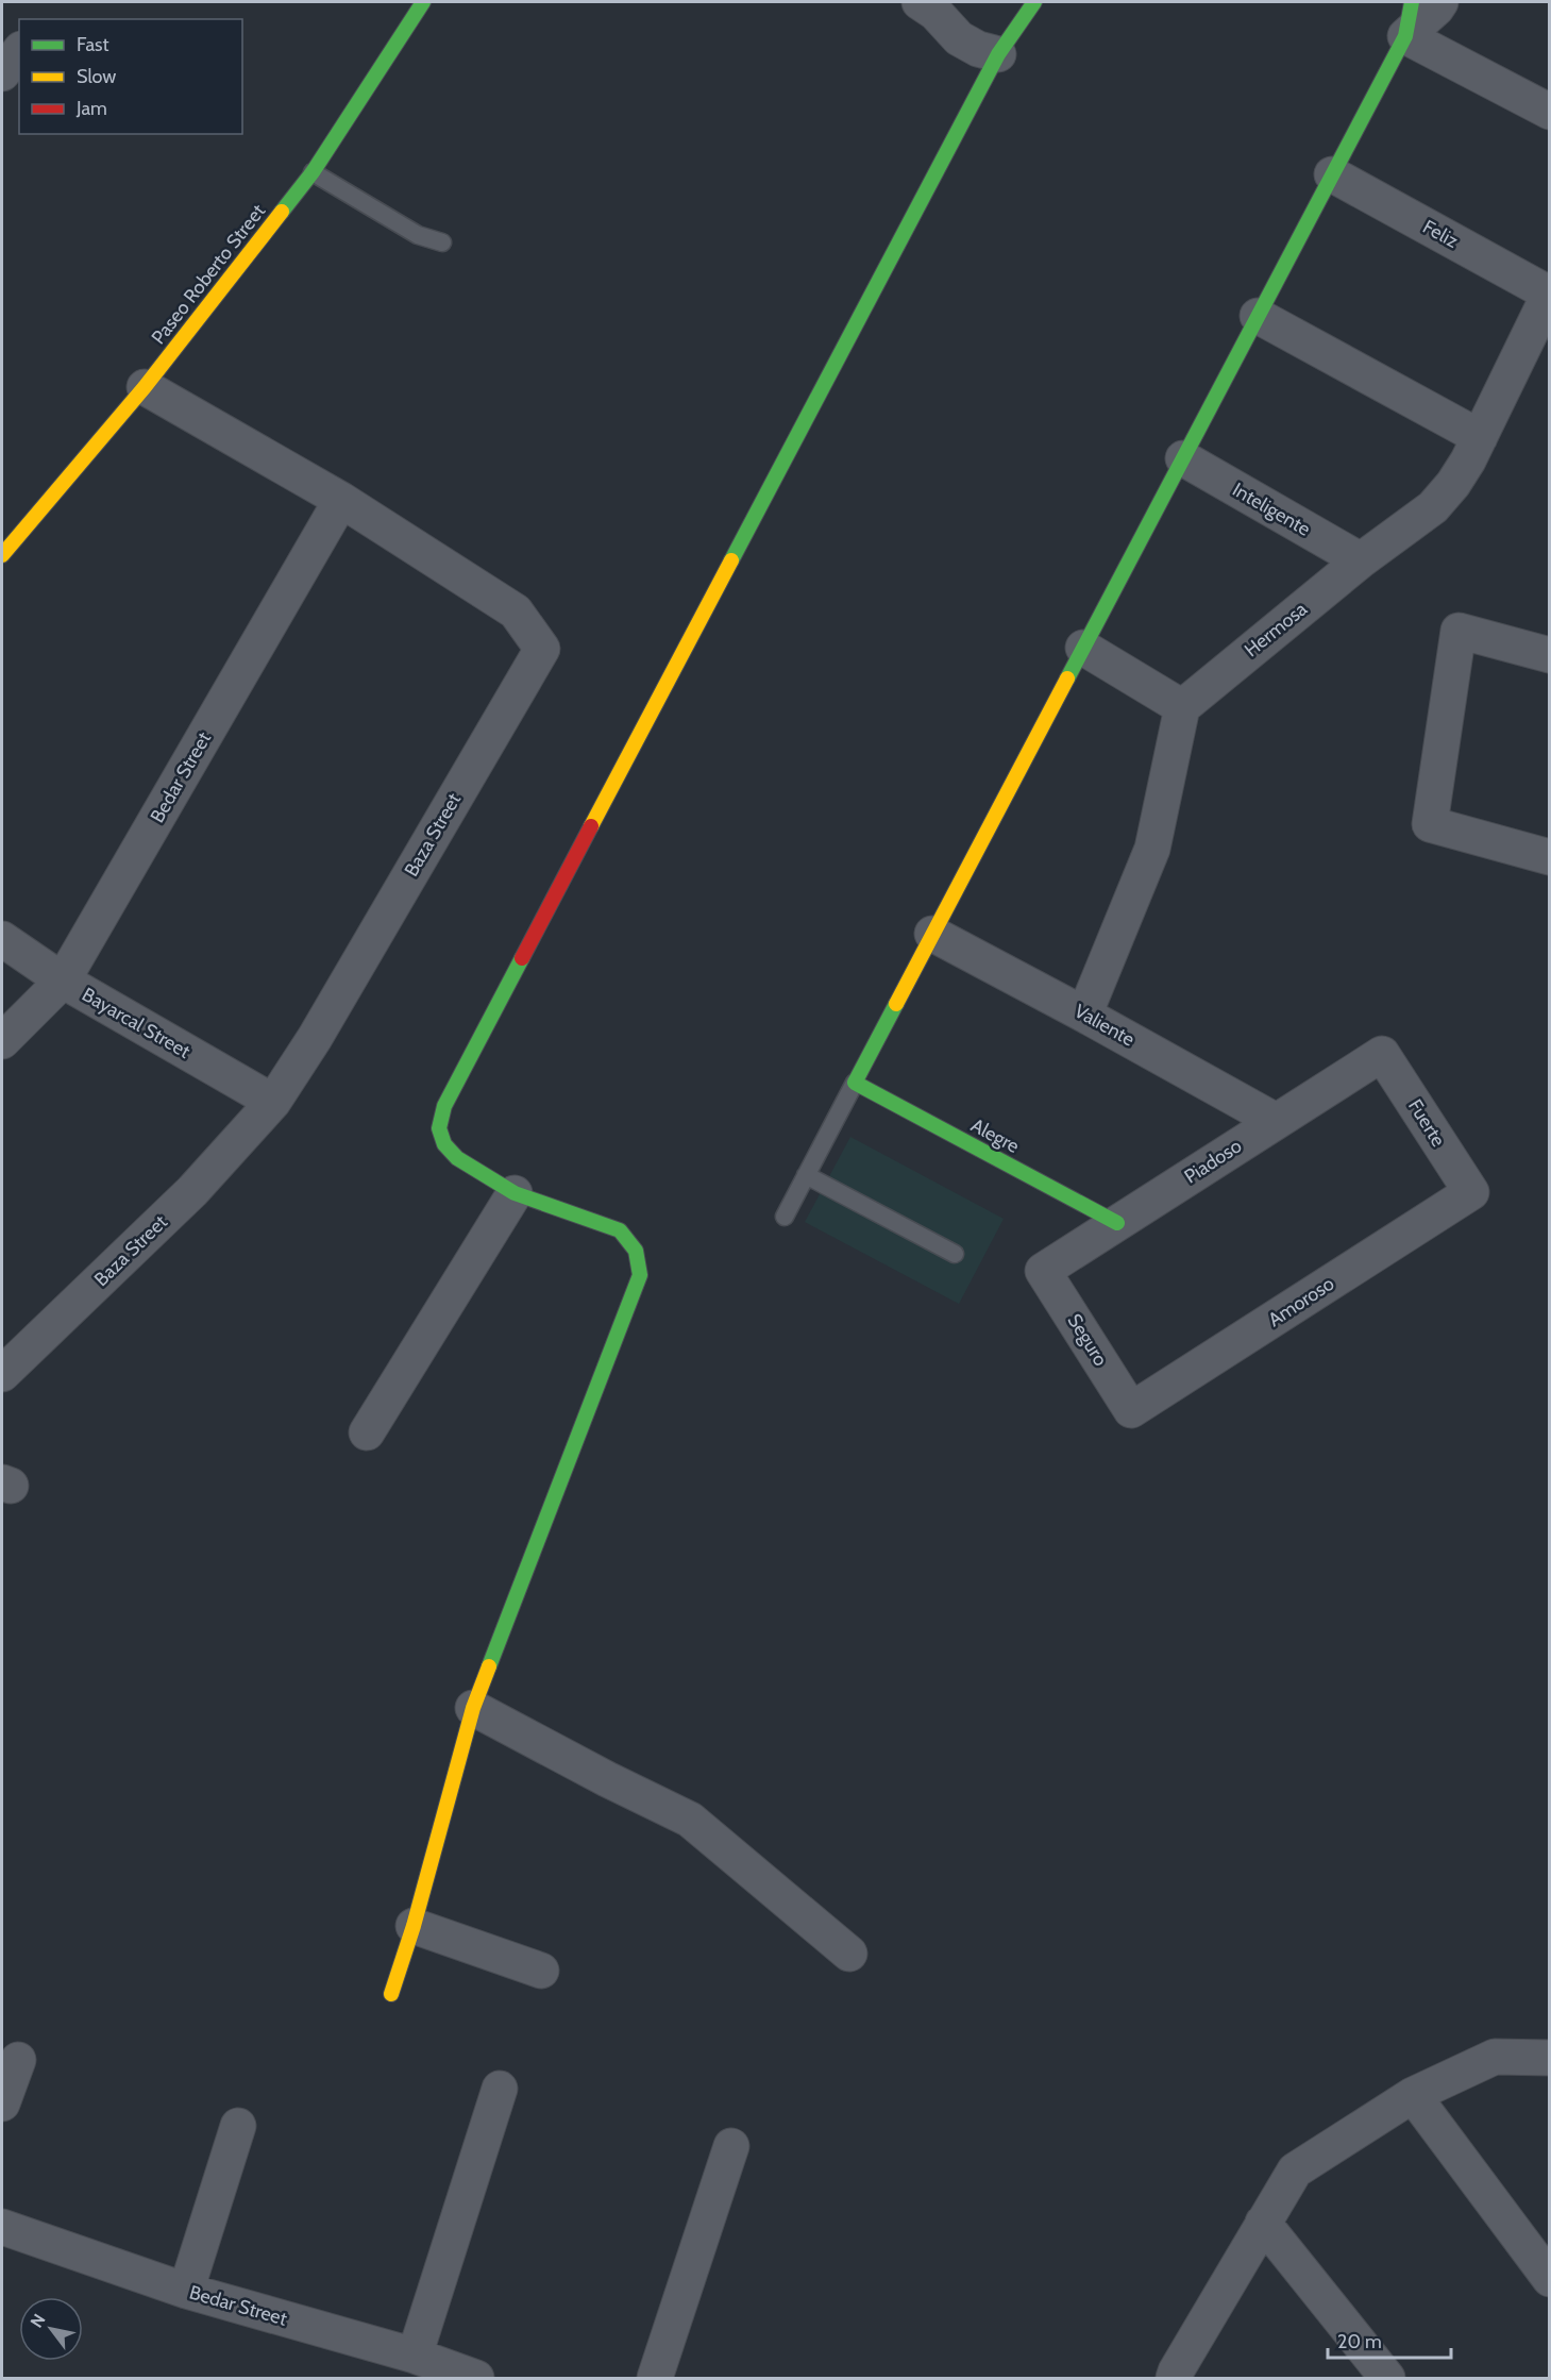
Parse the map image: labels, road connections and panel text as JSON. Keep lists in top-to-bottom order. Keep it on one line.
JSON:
{"streets":{"street":["Feliz","Paseo Roberto Street","Inteligente","Hermosa","Bedar Street","Baza Street","Bayarcal Street","Valiente","Fuerte","Alegre","Piadoso","Amoroso","Seguro"]},"crossings":[["Feliz","Hermosa"],["Paseo Roberto Street","Baza Street"],["Inteligente","Hermosa"],["Bedar Street","Baza Street"],["Bedar Street","Bayarcal Street"],["Baza Street","Bayarcal Street"],["Valiente","Piadoso"],["Fuerte","Piadoso"],["Fuerte","Amoroso"],["Alegre","Piadoso"],["Piadoso","Seguro"],["Amoroso","Seguro"]],"legend":["Fast","Slow","Jam"],"scale_bar":"20 m","north":"top left"}
